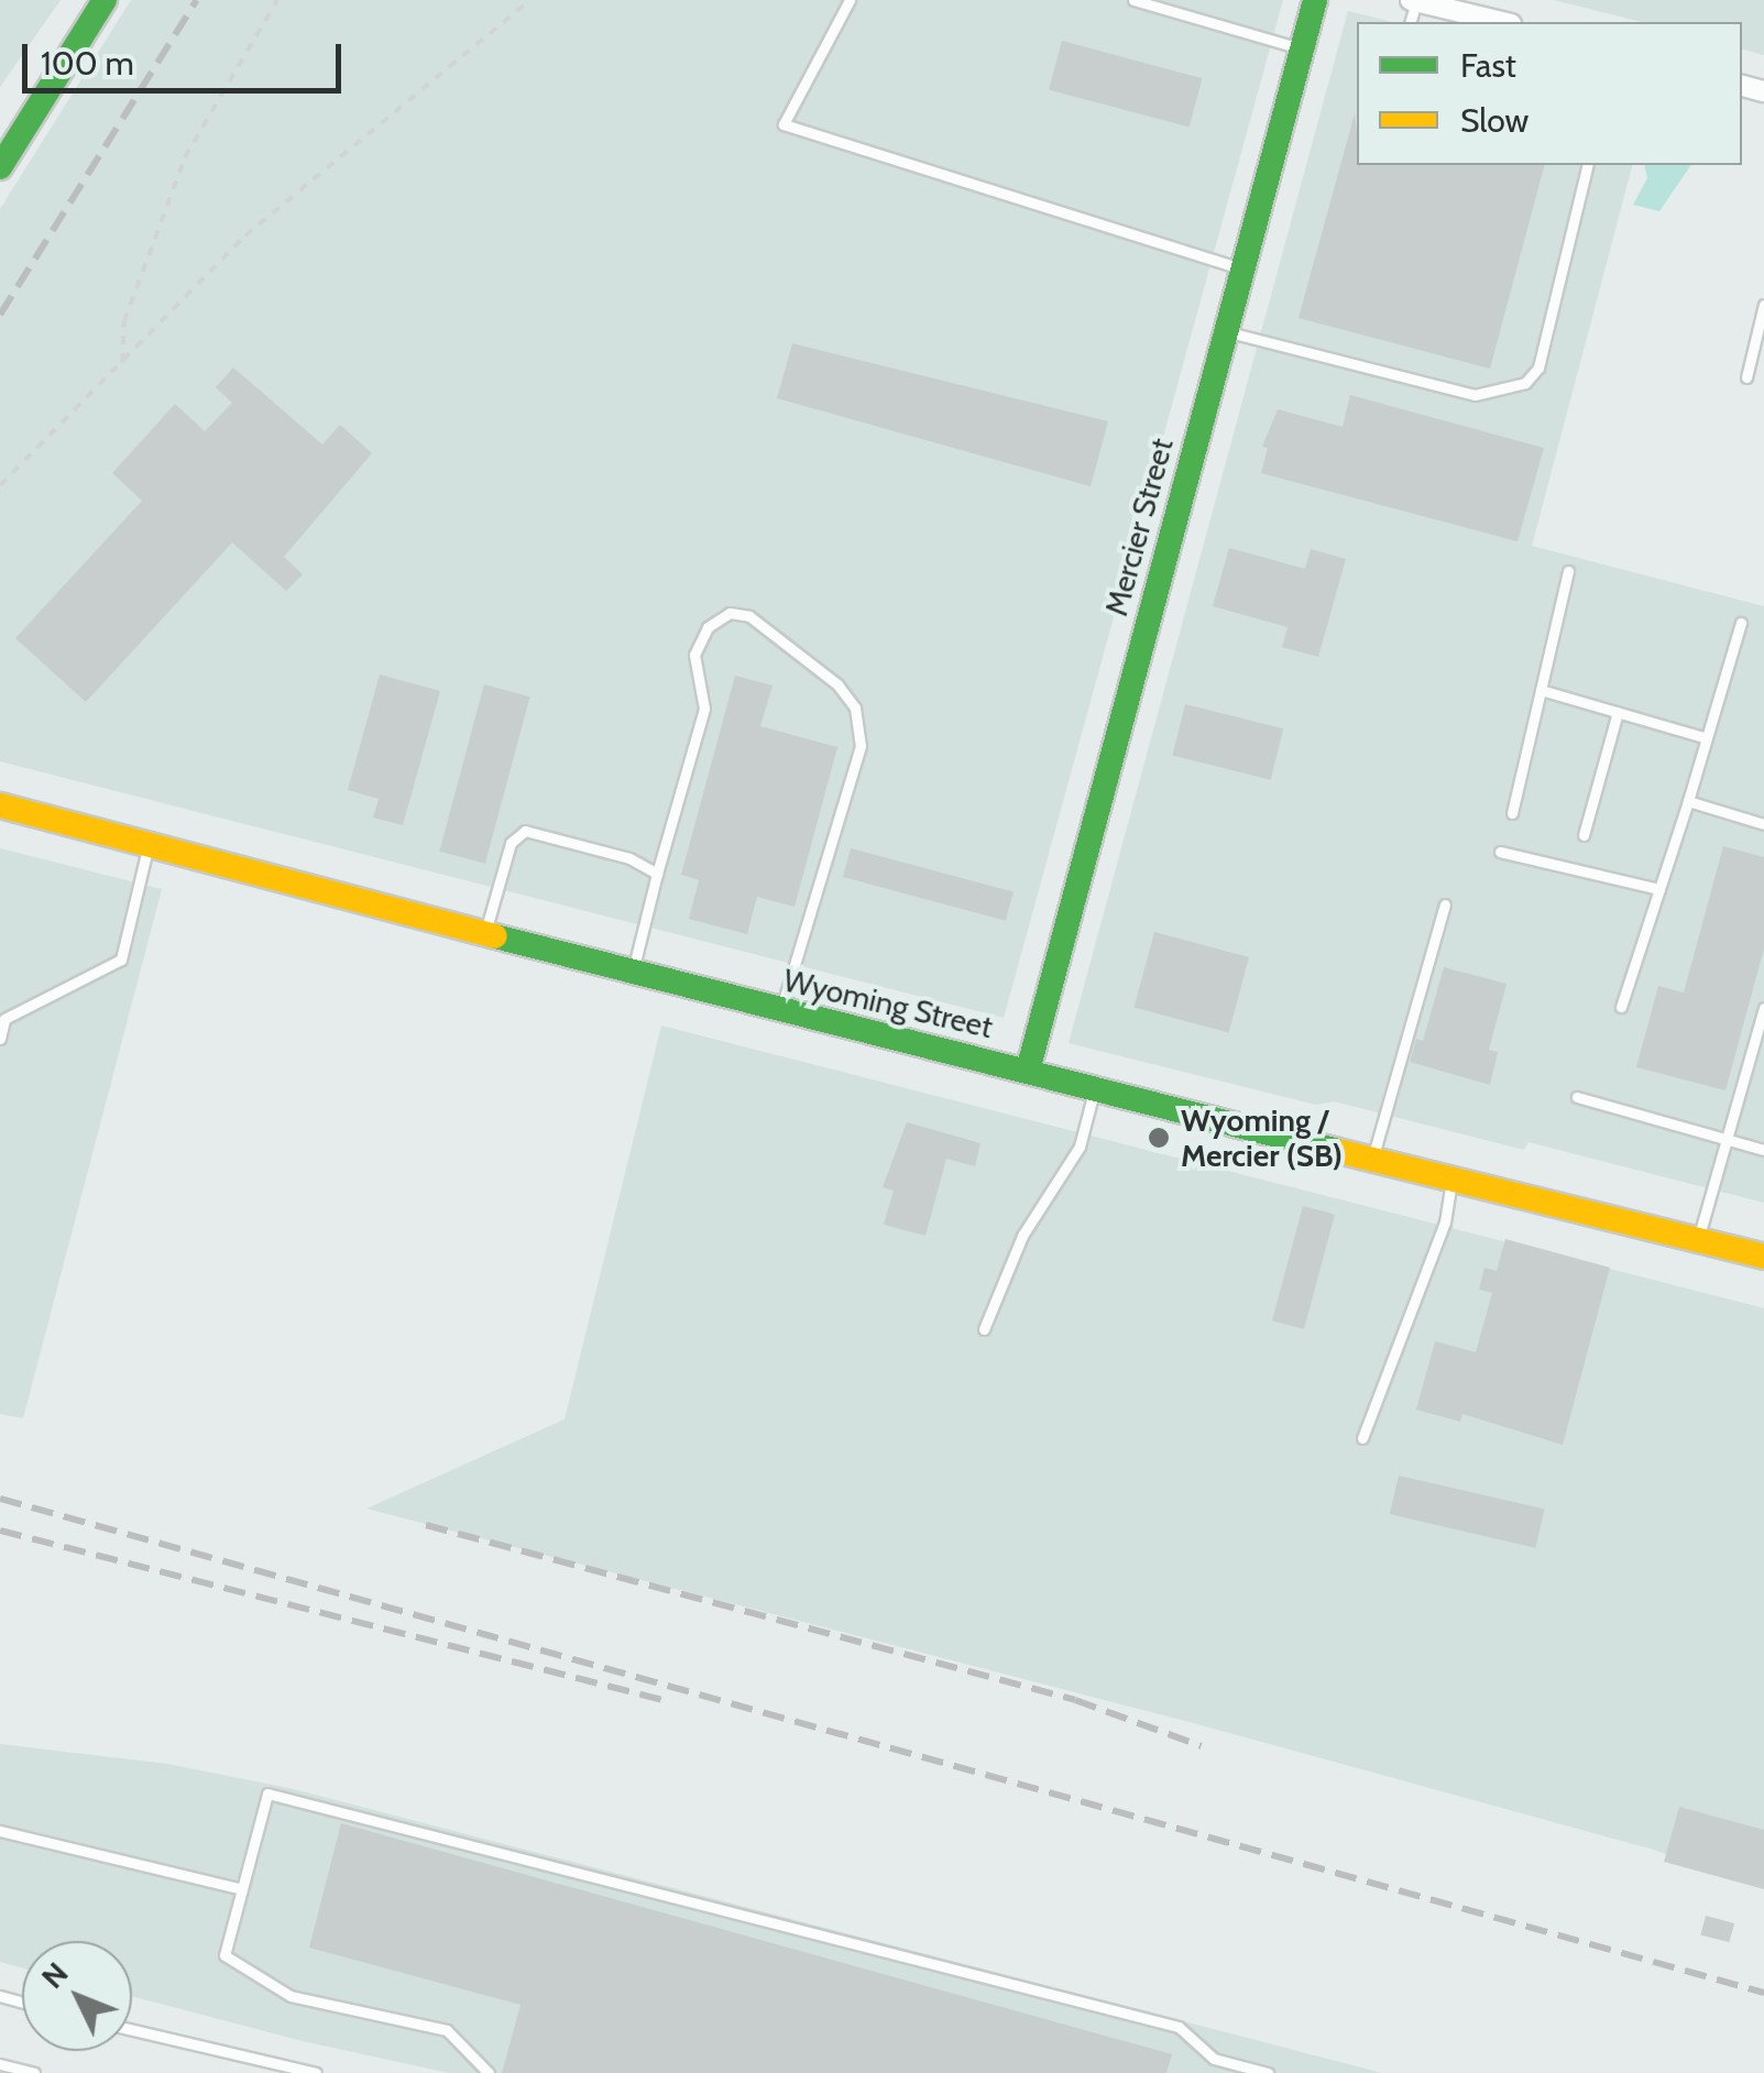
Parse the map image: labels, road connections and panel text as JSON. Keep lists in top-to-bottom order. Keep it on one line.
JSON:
{"streets":{"main road":["Mercier Street","Wyoming Street"]},"crossings":[["Mercier Street","Wyoming Street"]],"places":["Wyoming / Mercier (SB)"],"legend":["Fast","Slow"],"scale_bar":"100 m","north":"top left"}
